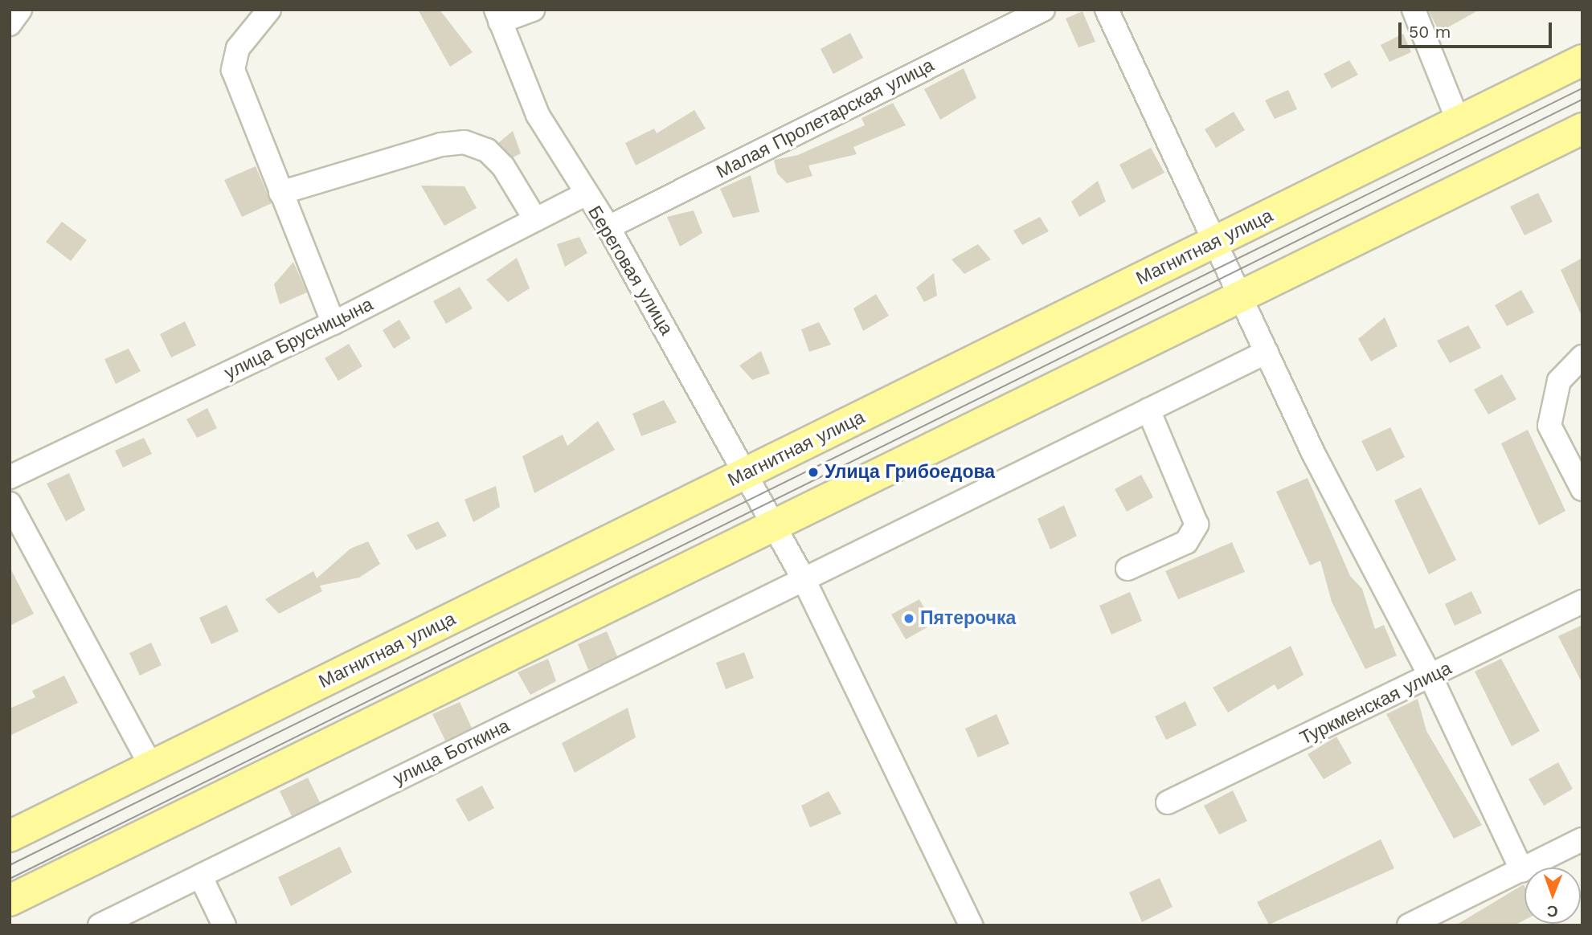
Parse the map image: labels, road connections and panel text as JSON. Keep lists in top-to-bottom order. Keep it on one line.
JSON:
{"streets":{"main road":["Магнитная улица"],"street":["Малая Пролетарская улица","Береговая улица","улица Брусницына","Туркменская улица","улица Боткина"]},"crossings":[["Малая Пролетарская улица","Береговая улица"],["Магнитная улица","Береговая улица"],["Береговая улица","улица Брусницына"],["Береговая улица","улица Боткина"]],"places":["Улица Грибоедова","Пятерочка"],"scale_bar":"50 m","north":"bottom"}
